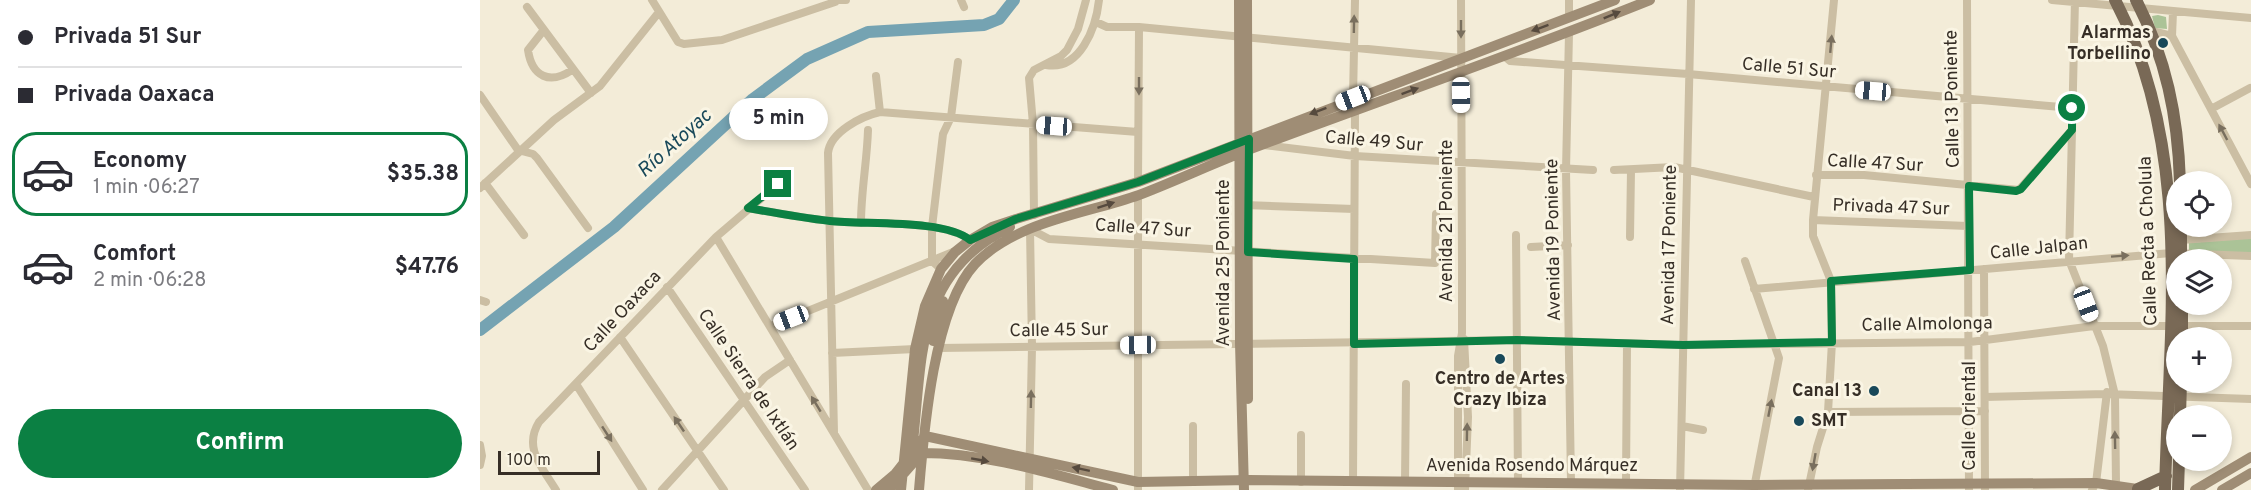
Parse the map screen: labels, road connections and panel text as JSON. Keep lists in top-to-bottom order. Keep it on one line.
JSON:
{"streets":{"main road":["Calle Recta a Cholula","Avenida 25 Poniente","Avenida Rosendo Márquez"],"street":["Calle 51 Sur","Calle 13 Poniente","Calle 49 Sur","Calle 47 Sur","Privada 47 Sur","Avenida 21 Poniente","Avenida 19 Poniente","Avenida 17 Poniente","Calle Jalpan","Calle Oaxaca","Calle Almolonga","Calle 45 Sur","Calle Sierra de Ixtlán","Calle Oriental"]},"crossings":[["Calle 51 Sur","Calle 13 Poniente"],["Calle 51 Sur","Avenida 19 Poniente"],["Calle 51 Sur","Avenida 17 Poniente"],["Calle 13 Poniente","Calle 47 Sur"],["Calle 13 Poniente","Privada 47 Sur"],["Calle 13 Poniente","Calle Jalpan"],["Calle 13 Poniente","Calle Oriental"],["Calle 49 Sur","Avenida 21 Poniente"],["Calle 49 Sur","Avenida 19 Poniente"],["Calle 47 Sur","Avenida 25 Poniente"],["Avenida 21 Poniente","Calle 45 Sur"],["Avenida 21 Poniente","Avenida Rosendo Márquez"],["Avenida 19 Poniente","Calle 45 Sur"],["Avenida 19 Poniente","Avenida Rosendo Márquez"],["Avenida 17 Poniente","Calle Almolonga"],["Avenida 17 Poniente","Calle 45 Sur"],["Avenida 17 Poniente","Avenida Rosendo Márquez"],["Calle Jalpan","Calle Oriental"],["Avenida 25 Poniente","Calle 45 Sur"],["Avenida 25 Poniente","Avenida Rosendo Márquez"],["Calle Oaxaca","Calle Sierra de Ixtlán"],["Calle Almolonga","Calle 45 Sur"],["Calle Almolonga","Calle Oriental"],["Calle Oriental","Avenida Rosendo Márquez"]],"water":["Río Atoyac"],"places":["Alarmas Torbellino","Centro de Artes Crazy Ibiza","Canal 13","SMT"],"scale_bar":"100 m","page":{"banner":["Privada 51 Sur","Privada Oaxaca"],"bubble":"5 min","list":[{"name":"Economy","note":"1 min · 06:27","value":"$35.38"},{"name":"Comfort","note":"2 min · 06:28","value":"$47.76"}],"map_buttons":["+","−"],"buttons":"Confirm","scale":"100 m"}}
